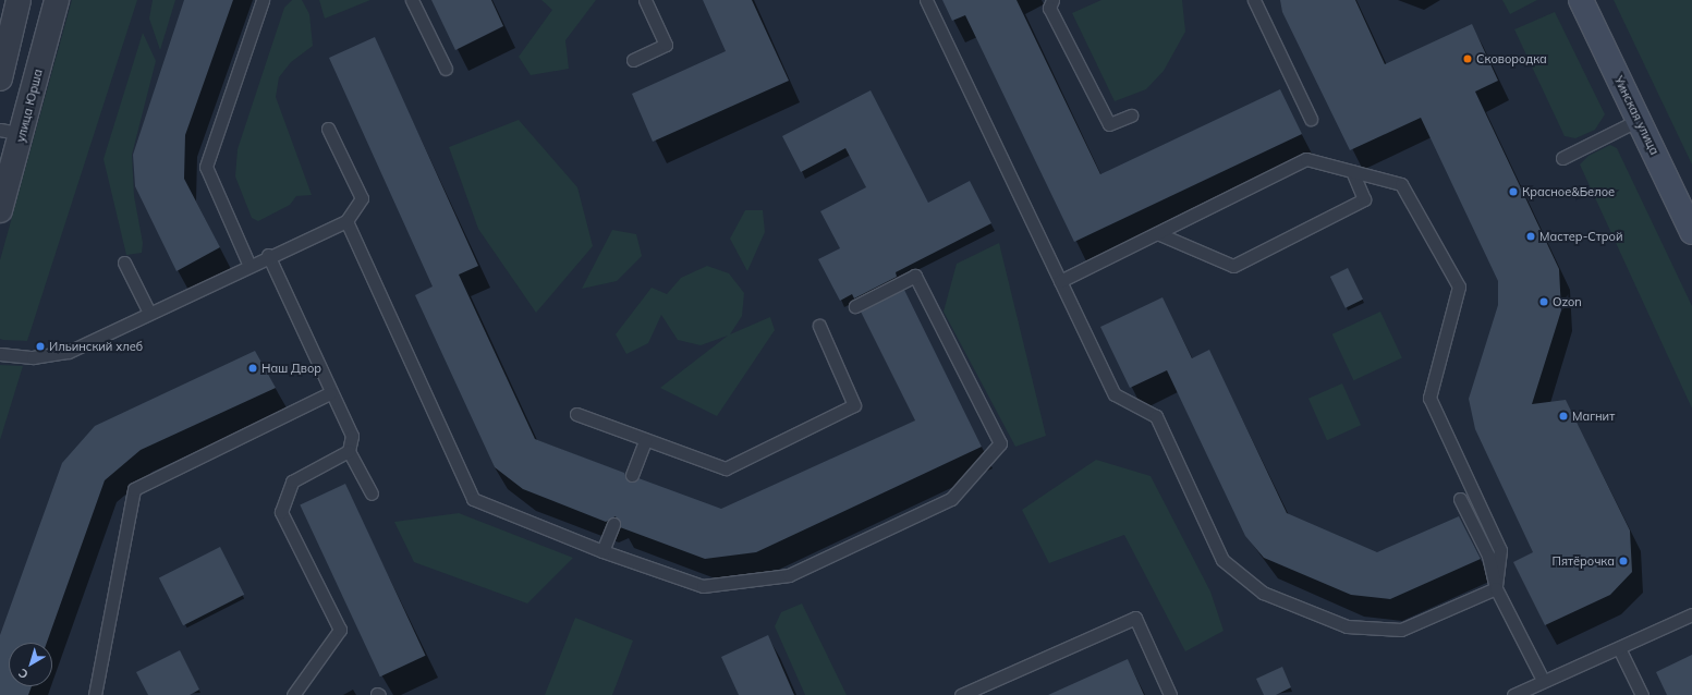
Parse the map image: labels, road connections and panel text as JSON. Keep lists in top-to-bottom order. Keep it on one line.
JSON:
{"streets":{"main road":["Уинская улица"],"street":["улица Юрша"]},"places":["Сковородка","Красное&Белое","Мастер-Строй","Ozon","Ильинский хлеб","Наш Двор","Магнит","Пятёрочка"],"north":"bottom left"}
